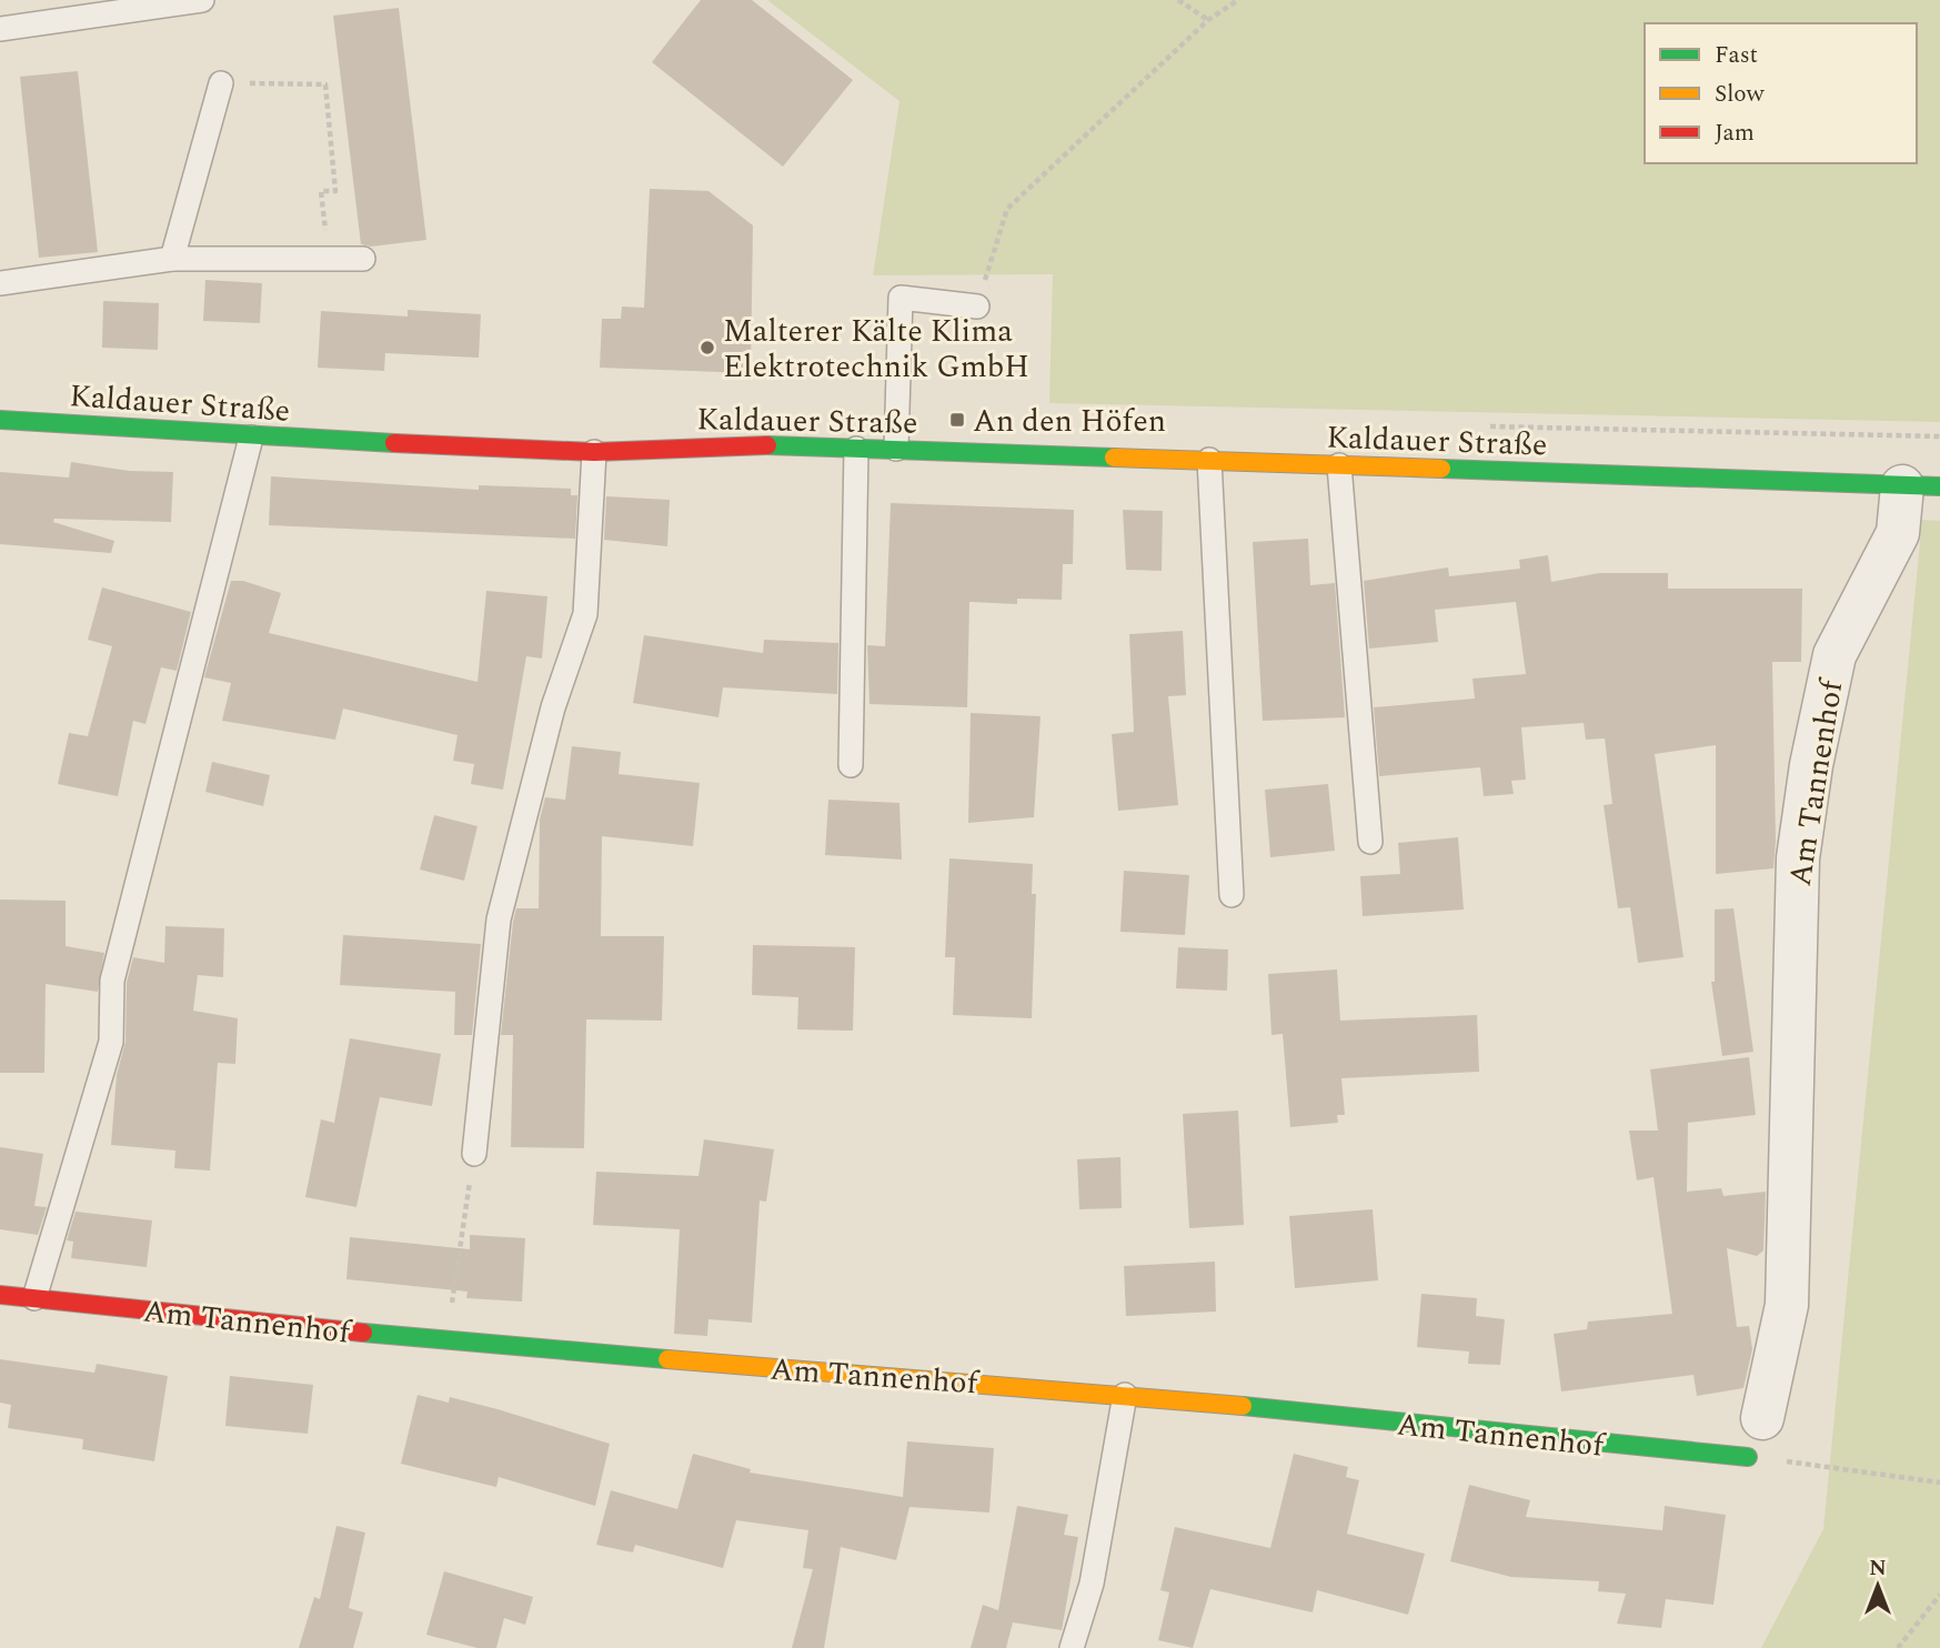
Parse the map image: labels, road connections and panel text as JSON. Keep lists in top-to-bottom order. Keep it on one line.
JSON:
{"streets":{"street":["Kaldauer Straße","Am Tannenhof"]},"crossings":[["Kaldauer Straße","Am Tannenhof"]],"places":{"other":["Malterer Kälte Klima Elektrotechnik GmbH"],"transit":["An den Höfen"]},"legend":["Fast","Slow","Jam"],"north":"top"}
